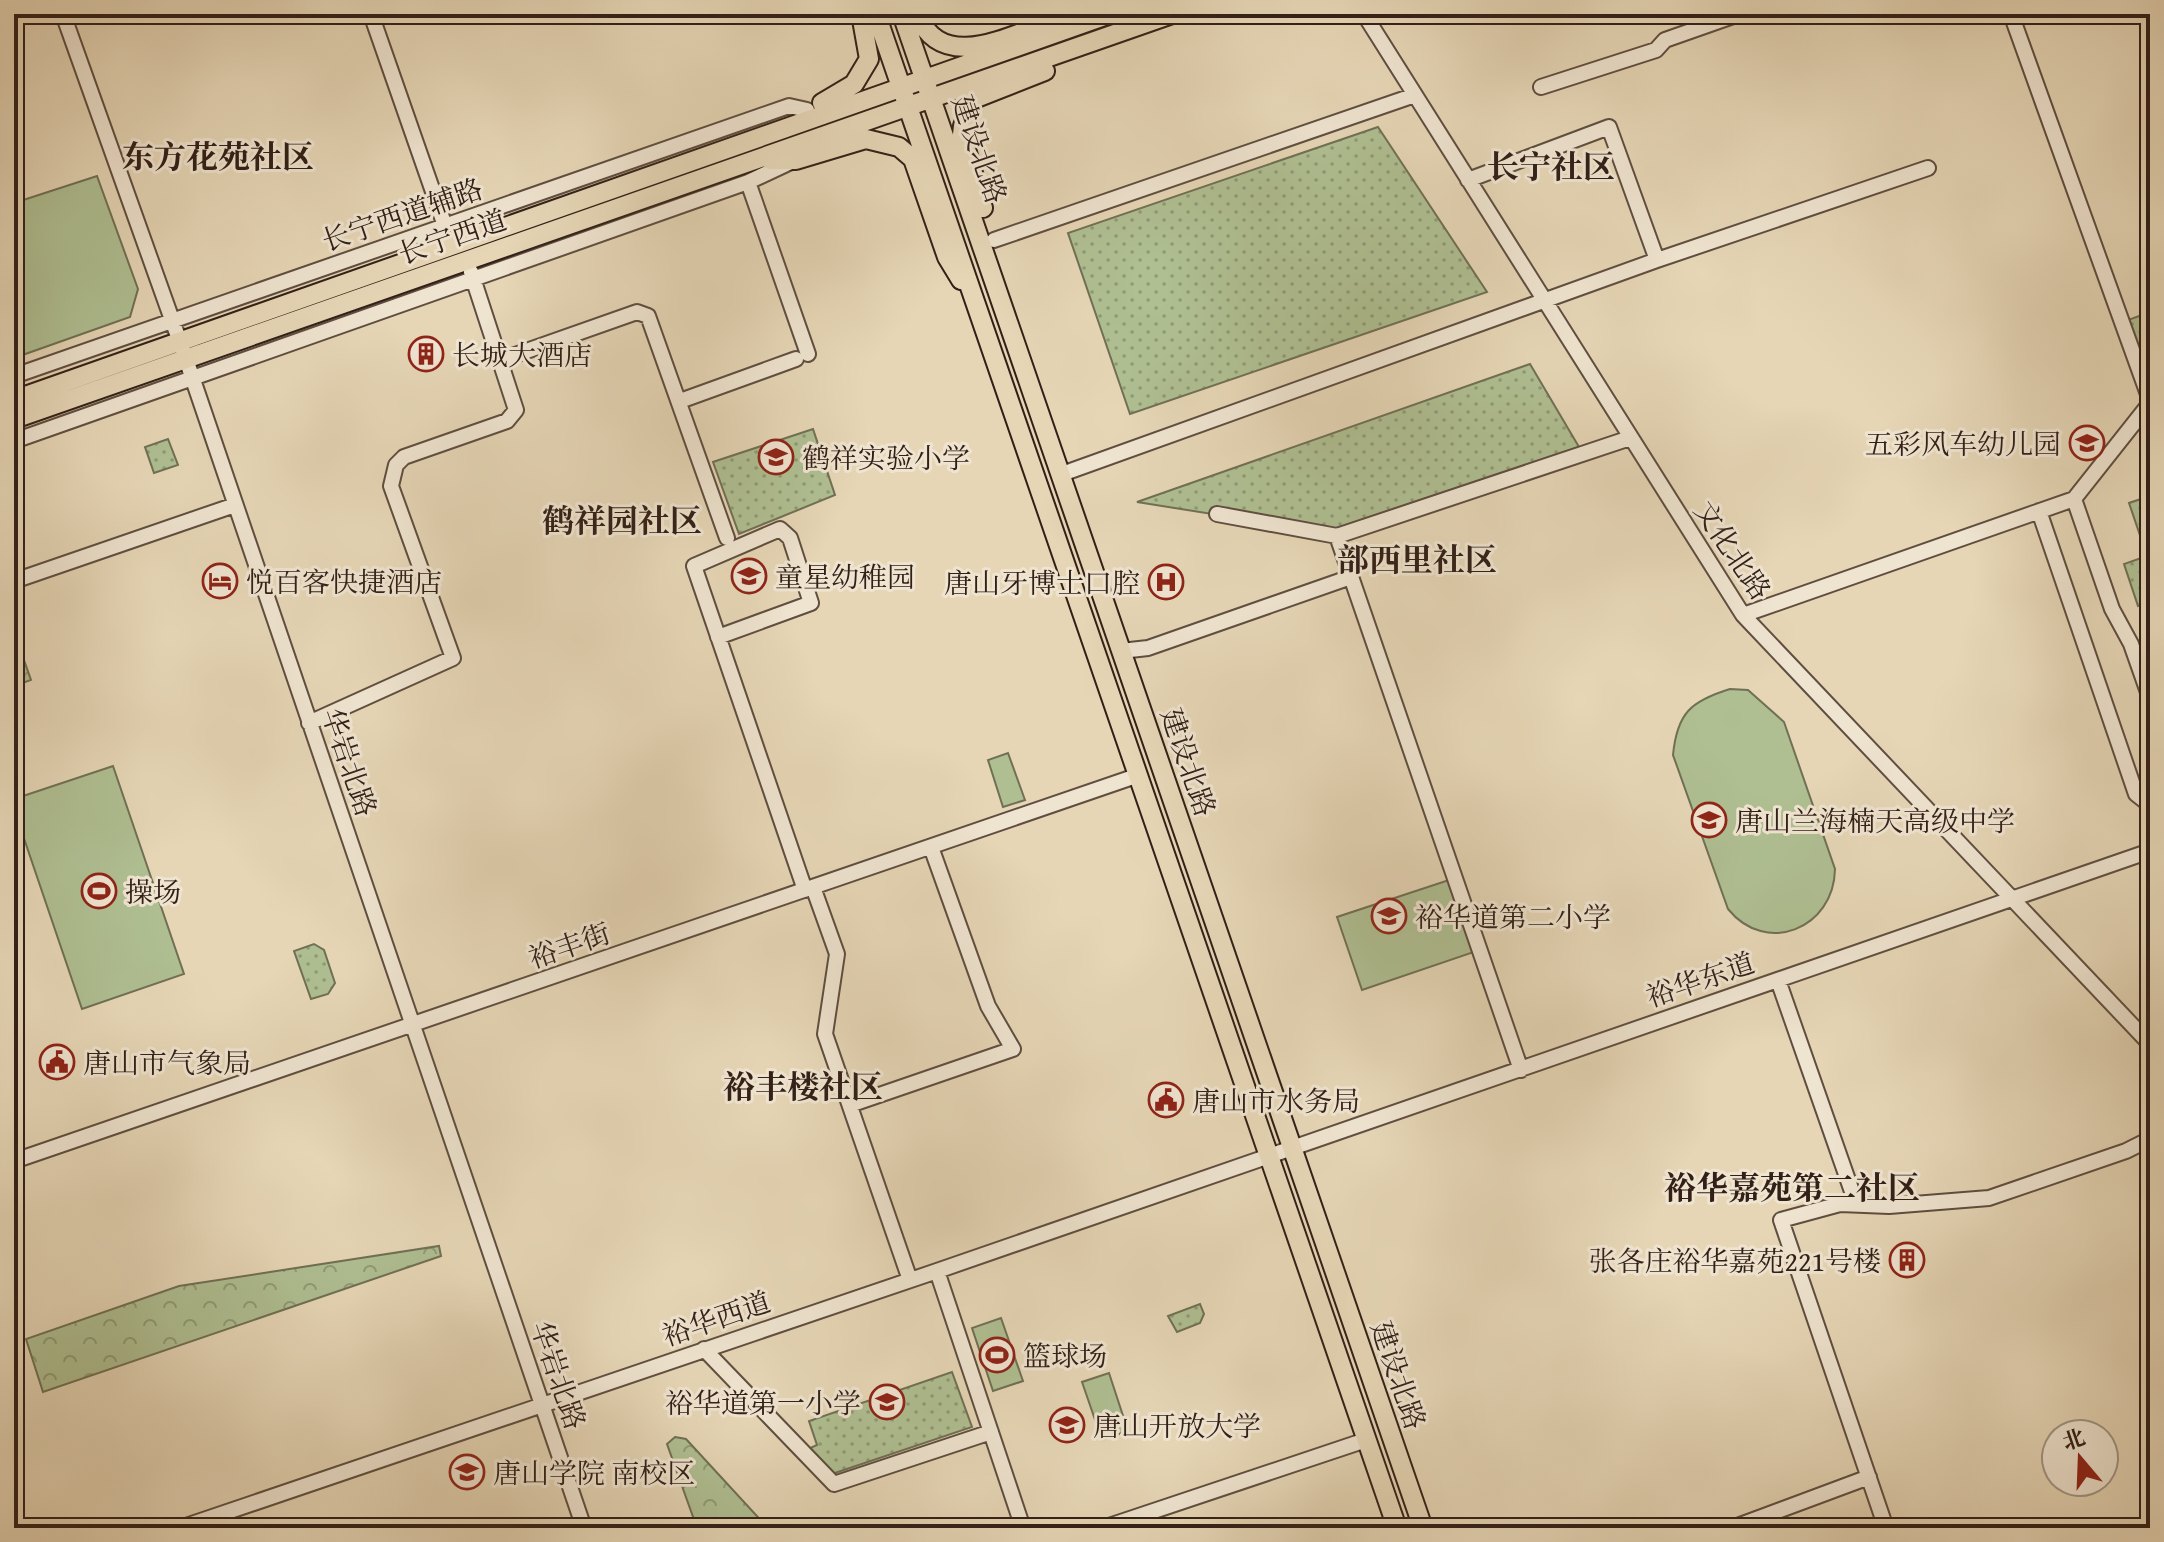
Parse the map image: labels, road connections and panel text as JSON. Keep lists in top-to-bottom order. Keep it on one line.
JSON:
{"streets":{"main road":["建设北路","长宁西道"],"street":["长宁西道辅路","文化北路","华岩北路","裕丰街","裕华东道","裕华西道"]},"crossings":[["建设北路","长宁西道"],["建设北路","裕丰街"],["建设北路","裕华东道"],["建设北路","裕华西道"],["长宁西道辅路","华岩北路"],["长宁西道","华岩北路"],["文化北路","裕华东道"],["华岩北路","裕丰街"],["华岩北路","裕华西道"],["裕华东道","裕华西道"]],"districts":["东方花苑社区","长宁社区","鹤祥园社区","部西里社区","裕丰楼社区","裕华嘉苑第二社区"],"places":{"building":["长城大酒店","张各庄裕华嘉苑221号楼"],"school or university":["五彩风车幼儿园","鹤祥实验小学","童星幼稚园","唐山兰海楠天高级中学","裕华道第二小学","裕华道第一小学","唐山开放大学","唐山学院 南校区"],"hotel":["悦百客快捷酒店"],"hospital":["唐山牙博士口腔"],"sports":["操场","篮球场"],"public building":["唐山市气象局","唐山市水务局"]},"north":"top"}
